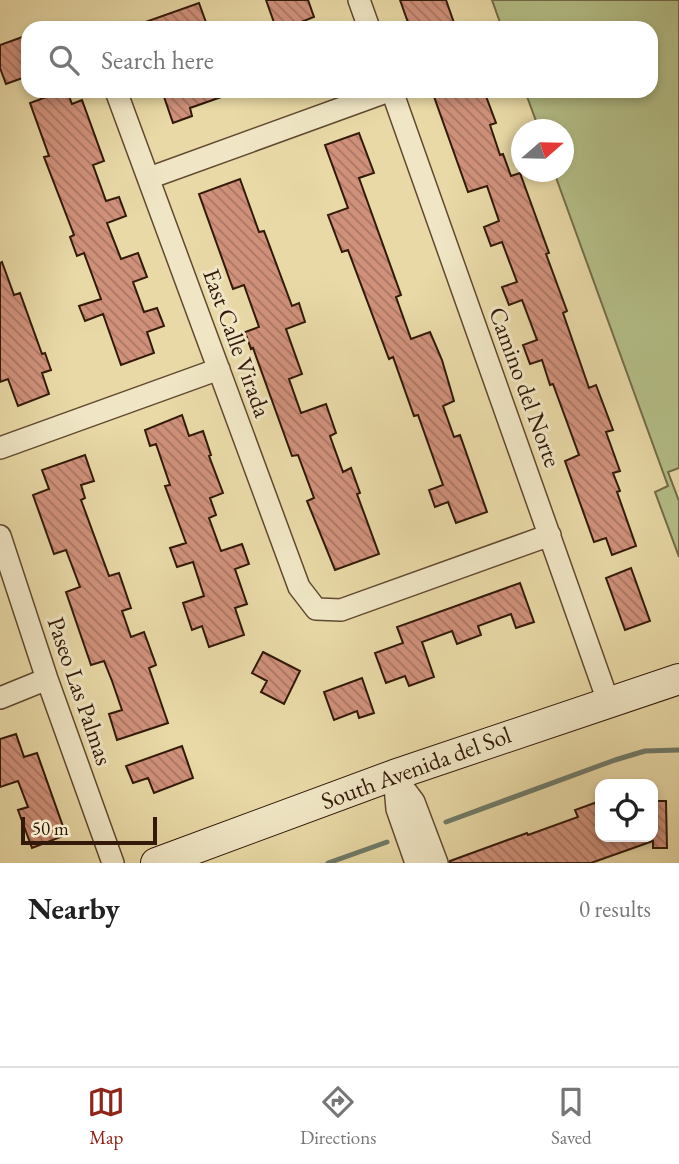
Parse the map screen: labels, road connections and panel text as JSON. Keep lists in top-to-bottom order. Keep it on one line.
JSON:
{"streets":{"street":["East Calle Virada","Camino del Norte","Paseo Las Palmas","South Avenida del Sol"]},"crossings":[["East Calle Virada","Camino del Norte"],["Camino del Norte","South Avenida del Sol"]],"scale_bar":"50 m","north":"right","page":{"search":"Search here","scale":"50 m","heading":["Nearby","0 results"],"nav":["Map","Directions","Saved"]}}
